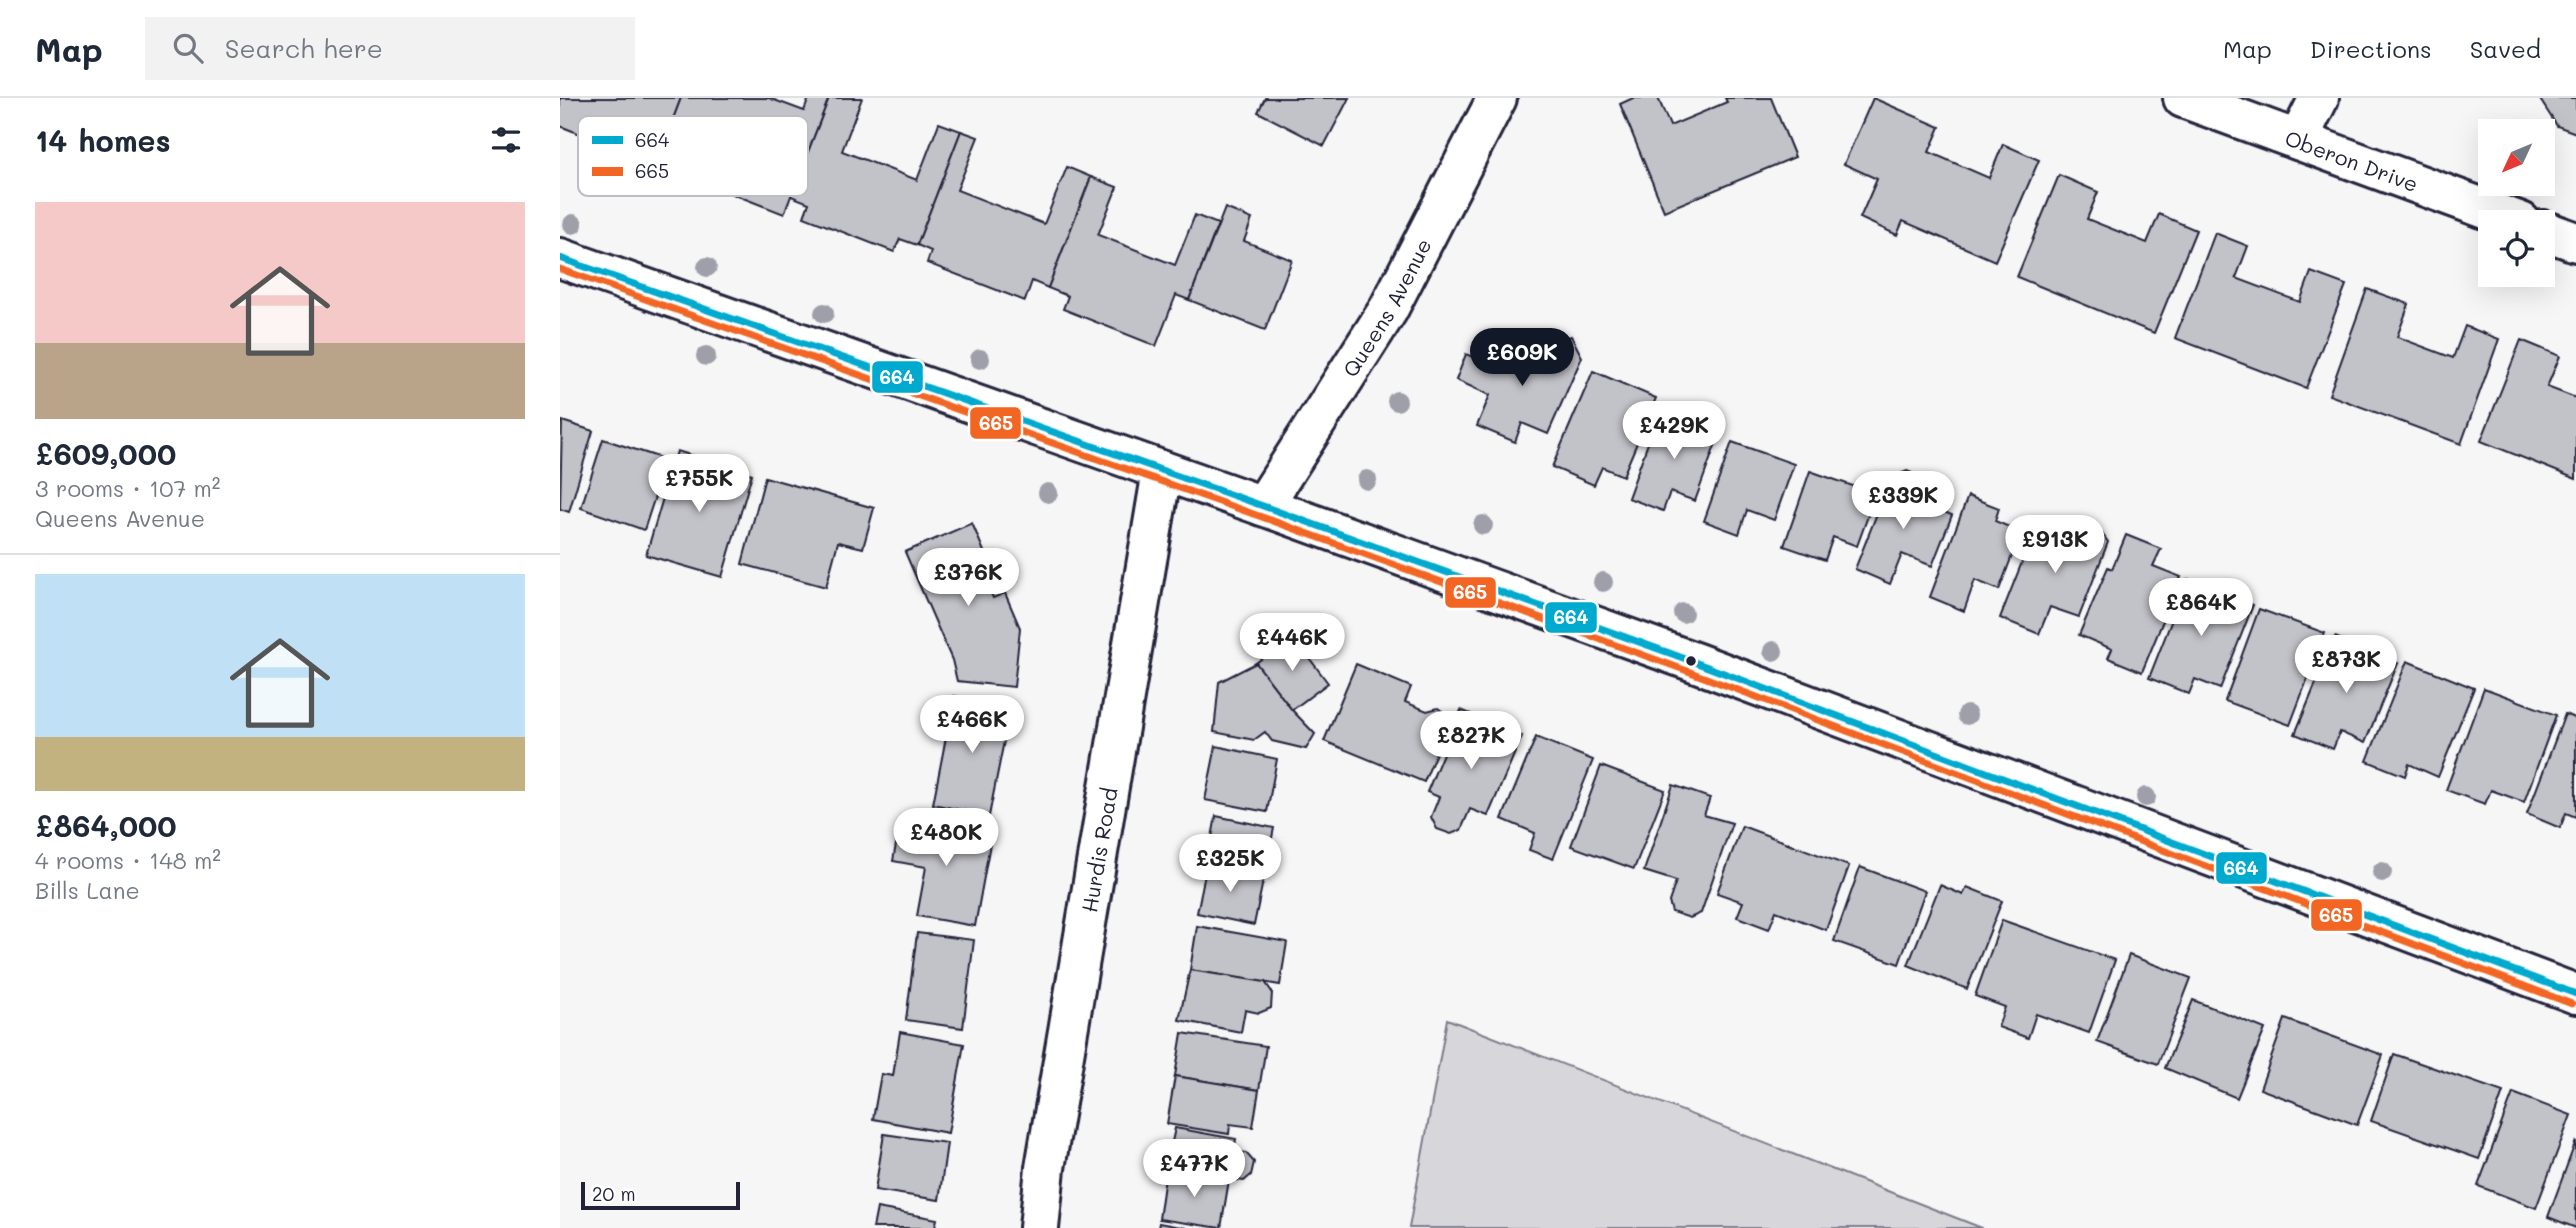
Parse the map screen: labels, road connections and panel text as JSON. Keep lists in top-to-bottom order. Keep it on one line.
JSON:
{"streets":{"street":["Oberon Drive","Queens Avenue","Hurdis Road"]},"lines":["transit line 664","transit line 665"],"legend":["664","665"],"scale_bar":"20 m","north":"bottom left","page":{"header":"Map","search":"Search here","nav":["Map","Directions","Saved"],"heading":"14 homes","list":[{"name":"£609,000","note":"3 rooms · 107 m² · Queens Avenue"},{"name":"£864,000","note":"4 rooms · 148 m² · Bills Lane"}],"price":["£609K","£429K","£755K","£339K","£913K","£376K","£864K","£446K","£873K","£466K","£827K","£480K","£325K","£477K"],"scale":"20 m"}}
